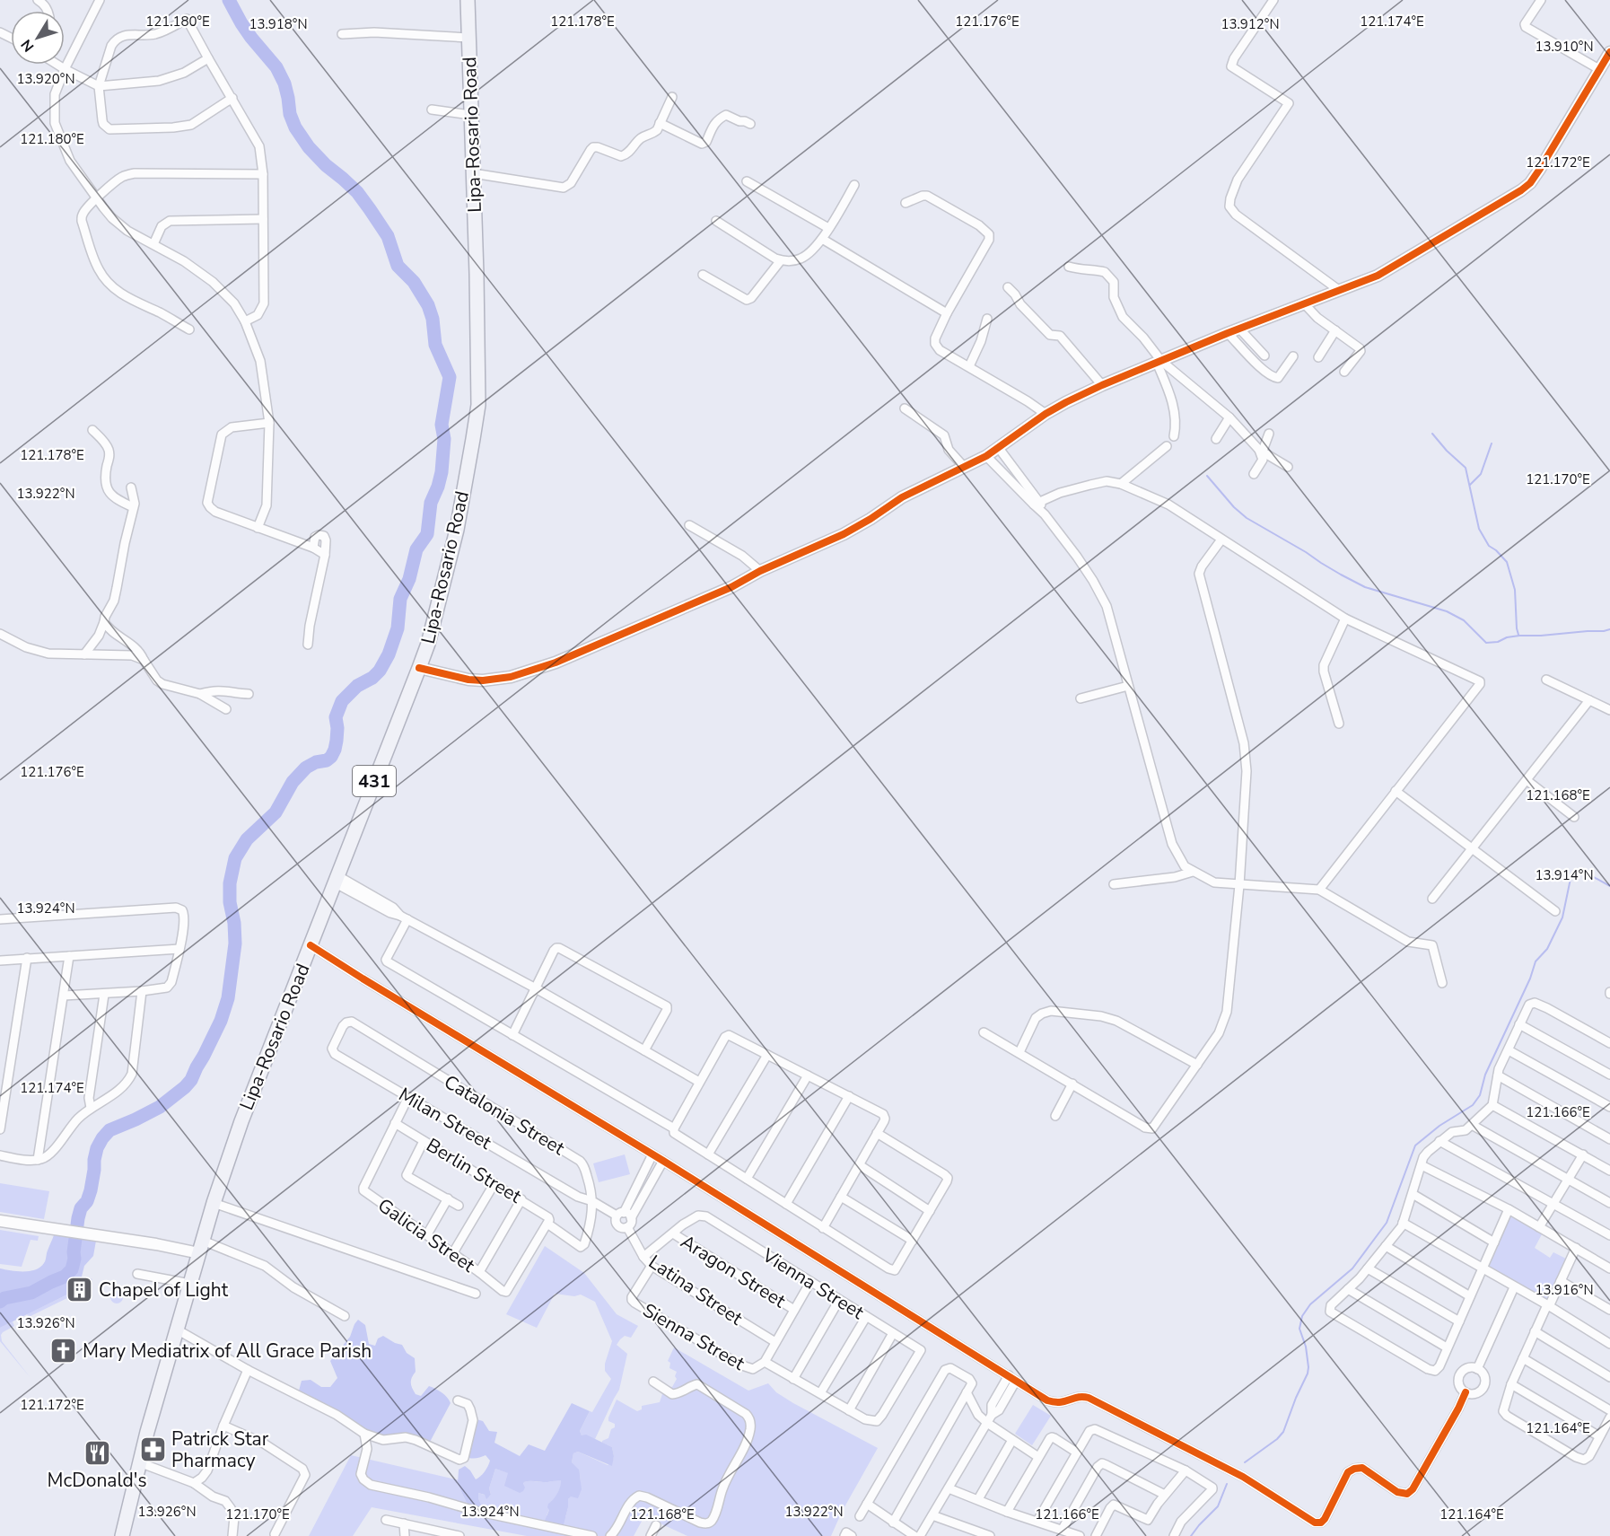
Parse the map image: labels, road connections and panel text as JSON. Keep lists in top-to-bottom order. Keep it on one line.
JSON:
{"streets":{"main road":["Lipa-Rosario Road","431"],"street":["Catalonia Street","Milan Street","Berlin Street","Galicia Street","Aragon Street","Vienna Street","Latina Street","Sienna Street"]},"crossings":[["Catalonia Street","Milan Street"],["Catalonia Street","Berlin Street"],["Milan Street","Galicia Street"],["Milan Street","Latina Street"],["Berlin Street","Galicia Street"],["Aragon Street","Vienna Street"],["Latina Street","Sienna Street"]],"places":{"building":["Chapel of Light"],"church":["Mary Mediatrix of All Grace Parish"],"pharmacy":["Patrick Star Pharmacy"],"restaurant":["McDonald's"]},"north":"bottom left","coordinates":["121.180°E","121.178°E","121.174°E","121.176°E","13.918°N","13.912°N","13.910°N","13.920°N","121.172°E","121.170°E","13.922°N","121.168°E","13.914°N","13.924°N","121.166°E","13.916°N","13.926°N","121.164°E"]}
